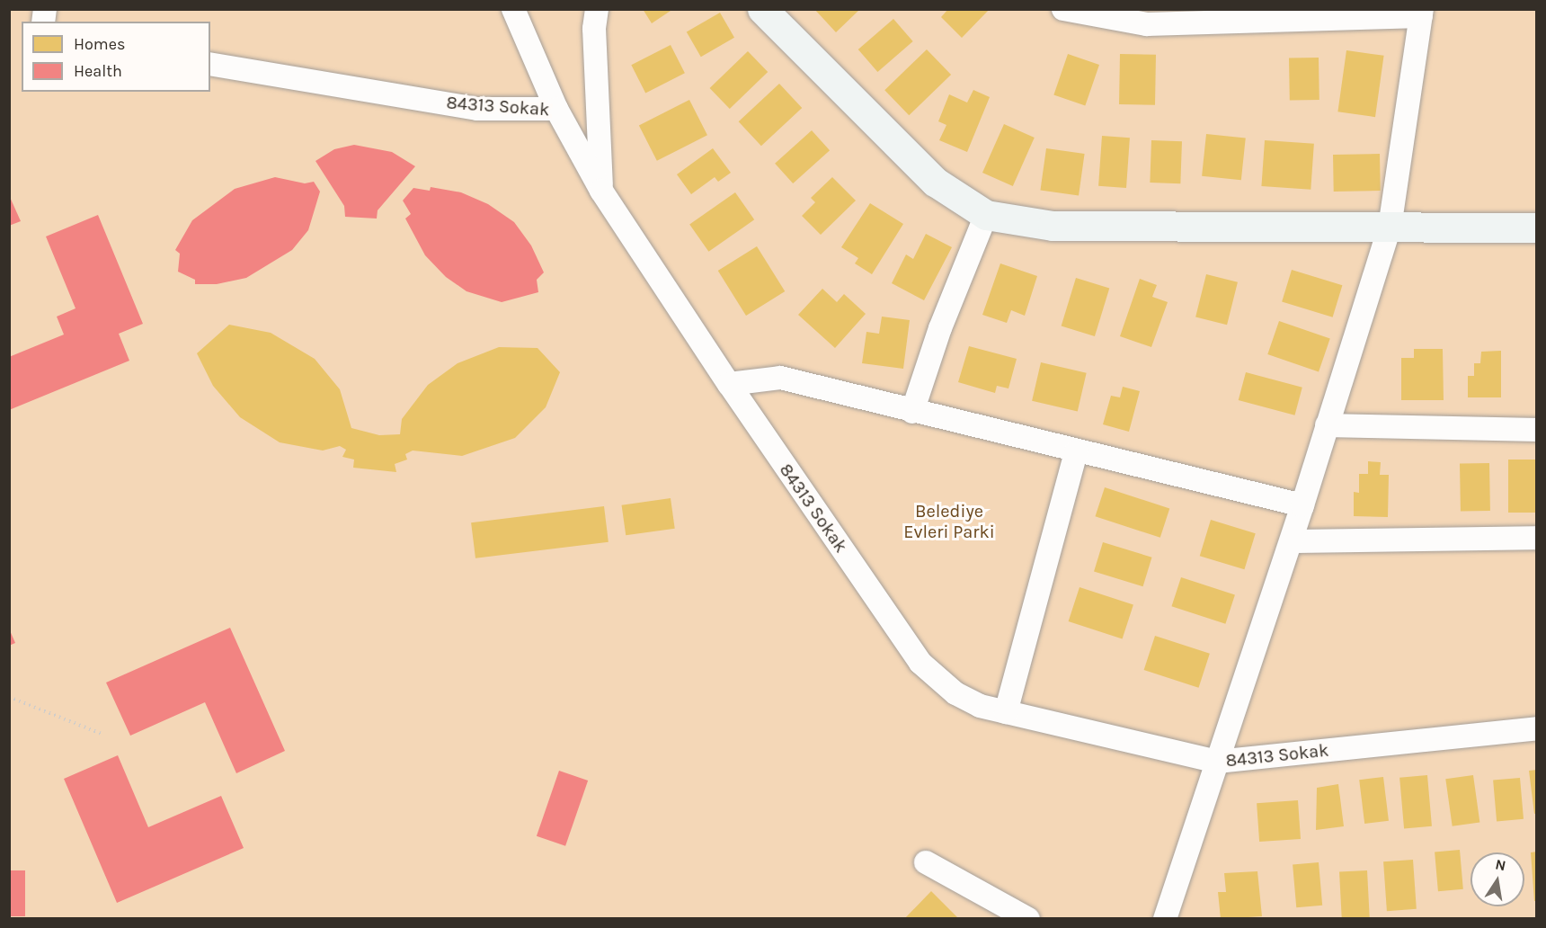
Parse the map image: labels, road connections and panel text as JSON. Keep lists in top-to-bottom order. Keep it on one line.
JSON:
{"streets":{"street":["84313 Sokak"]},"parks":["Belediye Evleri Parki"],"legend":["Homes","Health"],"north":"top"}
